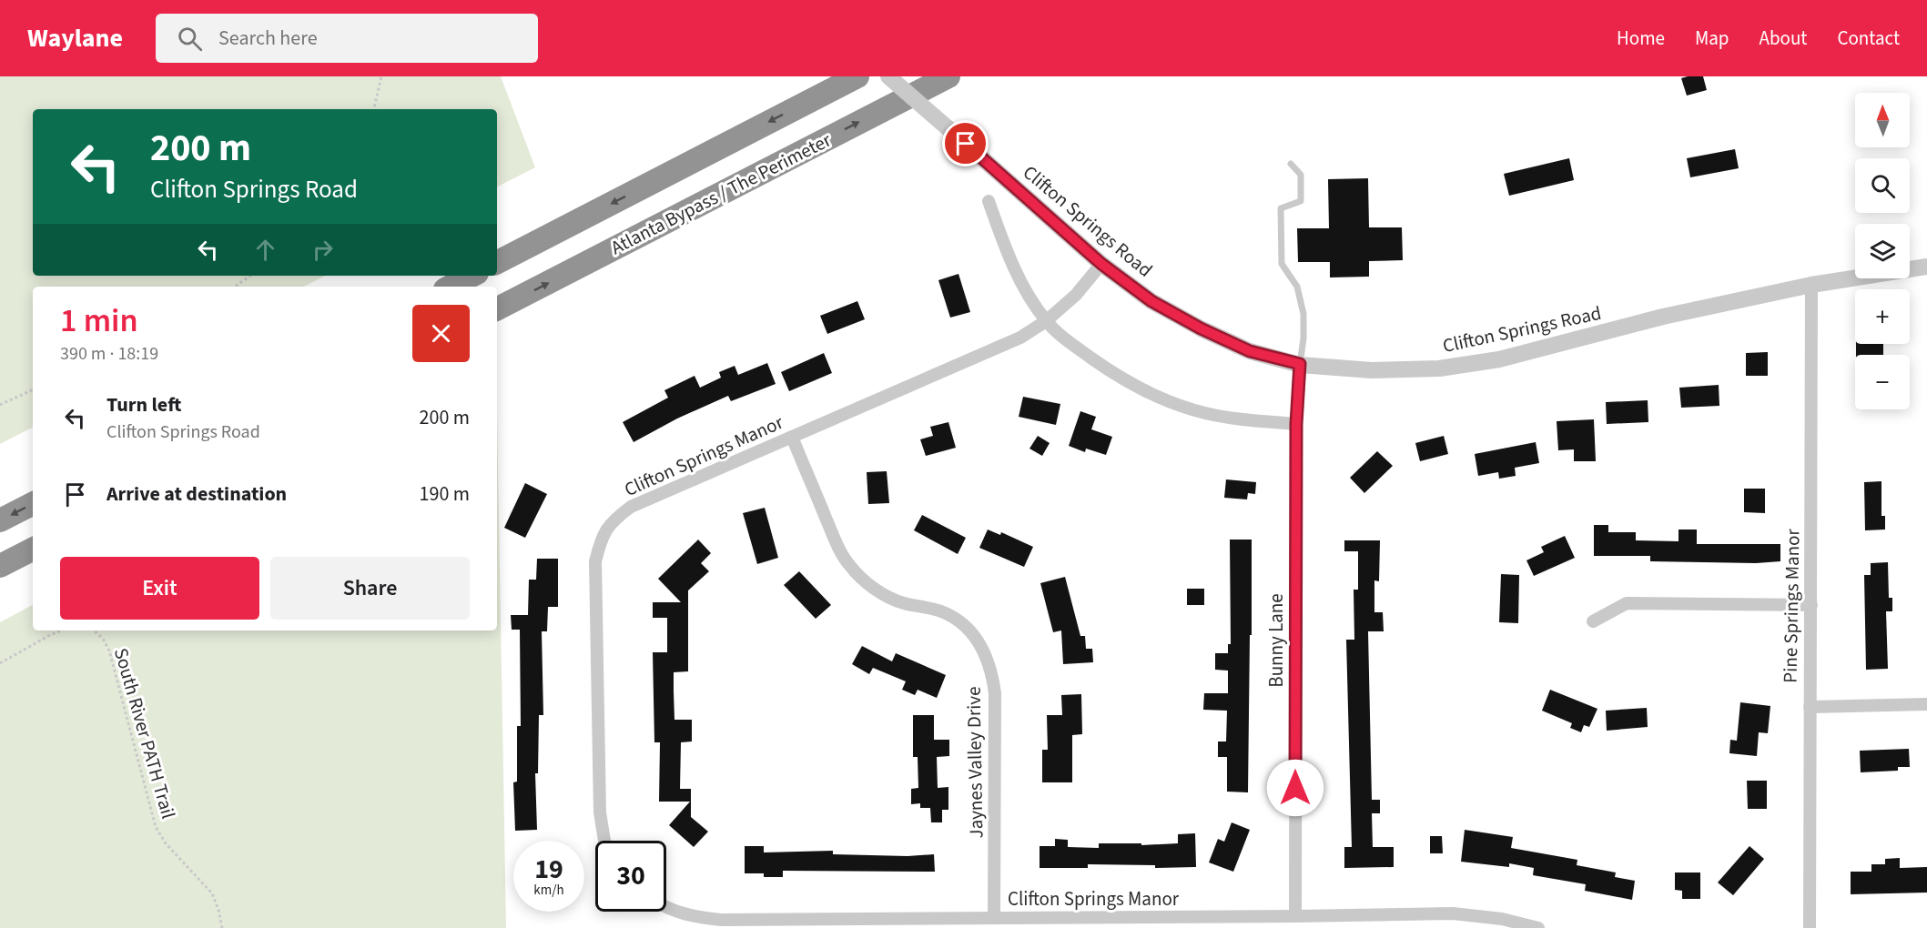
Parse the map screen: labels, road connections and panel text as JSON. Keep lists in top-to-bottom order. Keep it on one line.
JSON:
{"streets":{"highway":["Atlanta Bypass / The Perimeter"],"street":["Clifton Springs Road","Clifton Springs Manor","Pine Springs Manor","Bunny Lane","Jaynes Valley Drive"],"path":["South River PATH Trail"]},"crossings":[["Clifton Springs Road","Clifton Springs Manor"],["Clifton Springs Road","Pine Springs Manor"],["Clifton Springs Road","Bunny Lane"],["Clifton Springs Manor","Bunny Lane"],["Clifton Springs Manor","Jaynes Valley Drive"]],"north":"top","page":{"header":"Waylane","search":"Search here","nav":["Home","Map","About","Contact"],"map_buttons":["+","−"],"turn":["200 m","Clifton Springs Road"],"heading":["1 min","390 m · 18:19"],"list":[{"name":"Turn left","note":"Clifton Springs Road","value":"200 m"},{"name":"Arrive at destination","value":"190 m"}],"buttons":["Exit","Share"],"speed":"19 km/h","limit":"30"}}
